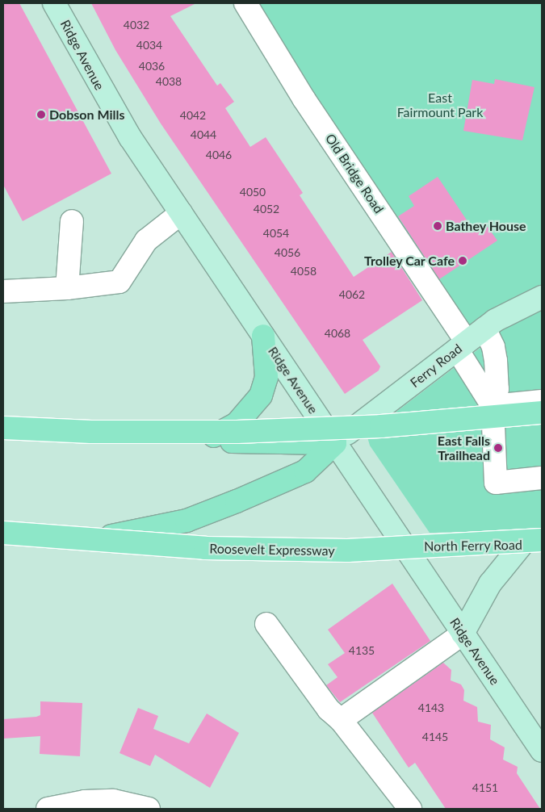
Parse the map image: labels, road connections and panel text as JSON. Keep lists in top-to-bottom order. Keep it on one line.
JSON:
{"streets":{"highway":["Roosevelt Expressway"],"main road":["Ridge Avenue","Ferry Road","North Ferry Road"],"street":["Old Bridge Road"]},"crossings":[["Ridge Avenue","Ferry Road"],["Ridge Avenue","North Ferry Road"],["Old Bridge Road","Ferry Road"],["North Ferry Road","Roosevelt Expressway"]],"parks":["East Fairmount Park"],"places":["Dobson Mills","Bathey House","Trolley Car Cafe","East Falls Trailhead"],"house_numbers":["4032","4034","4036","4038","4042","4044","4046","4050","4052","4054","4056","4058","4062","4068","4135","4143","4145","4151"]}
